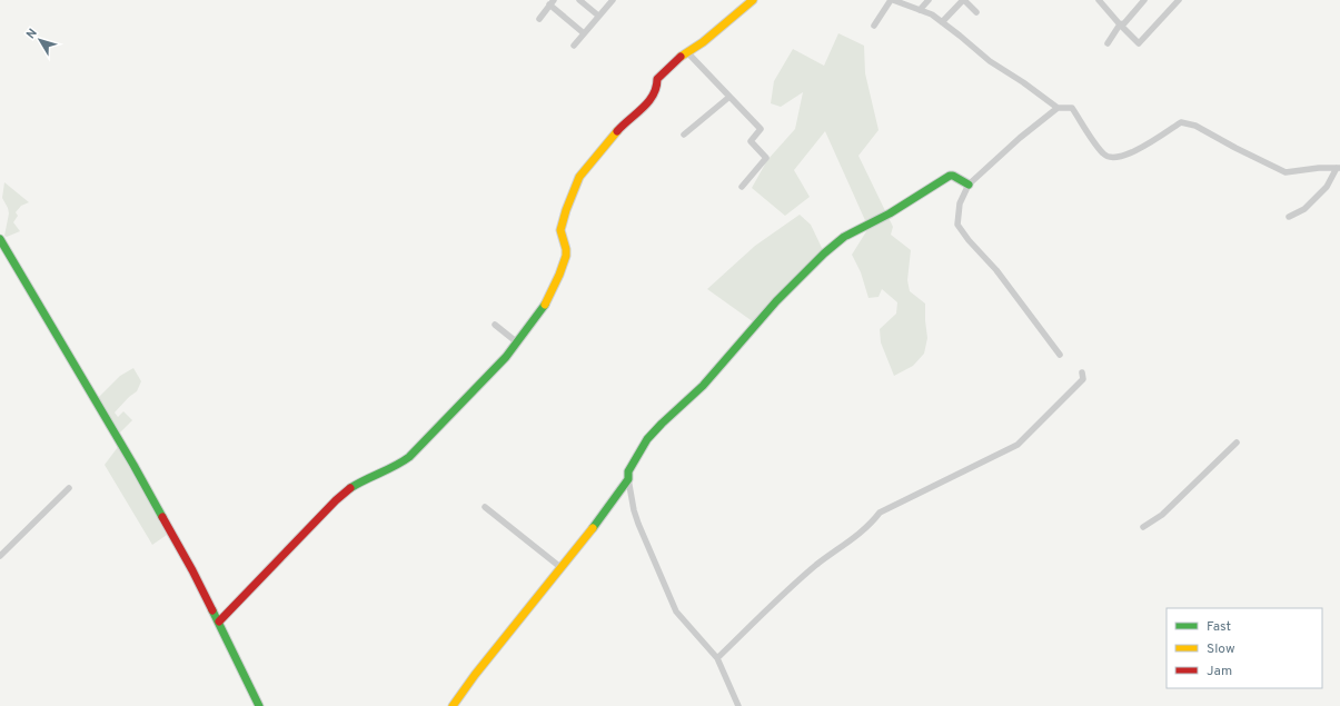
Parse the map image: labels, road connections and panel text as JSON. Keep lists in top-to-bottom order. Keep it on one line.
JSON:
{"legend":["Fast","Slow","Jam"],"north":"top left"}
